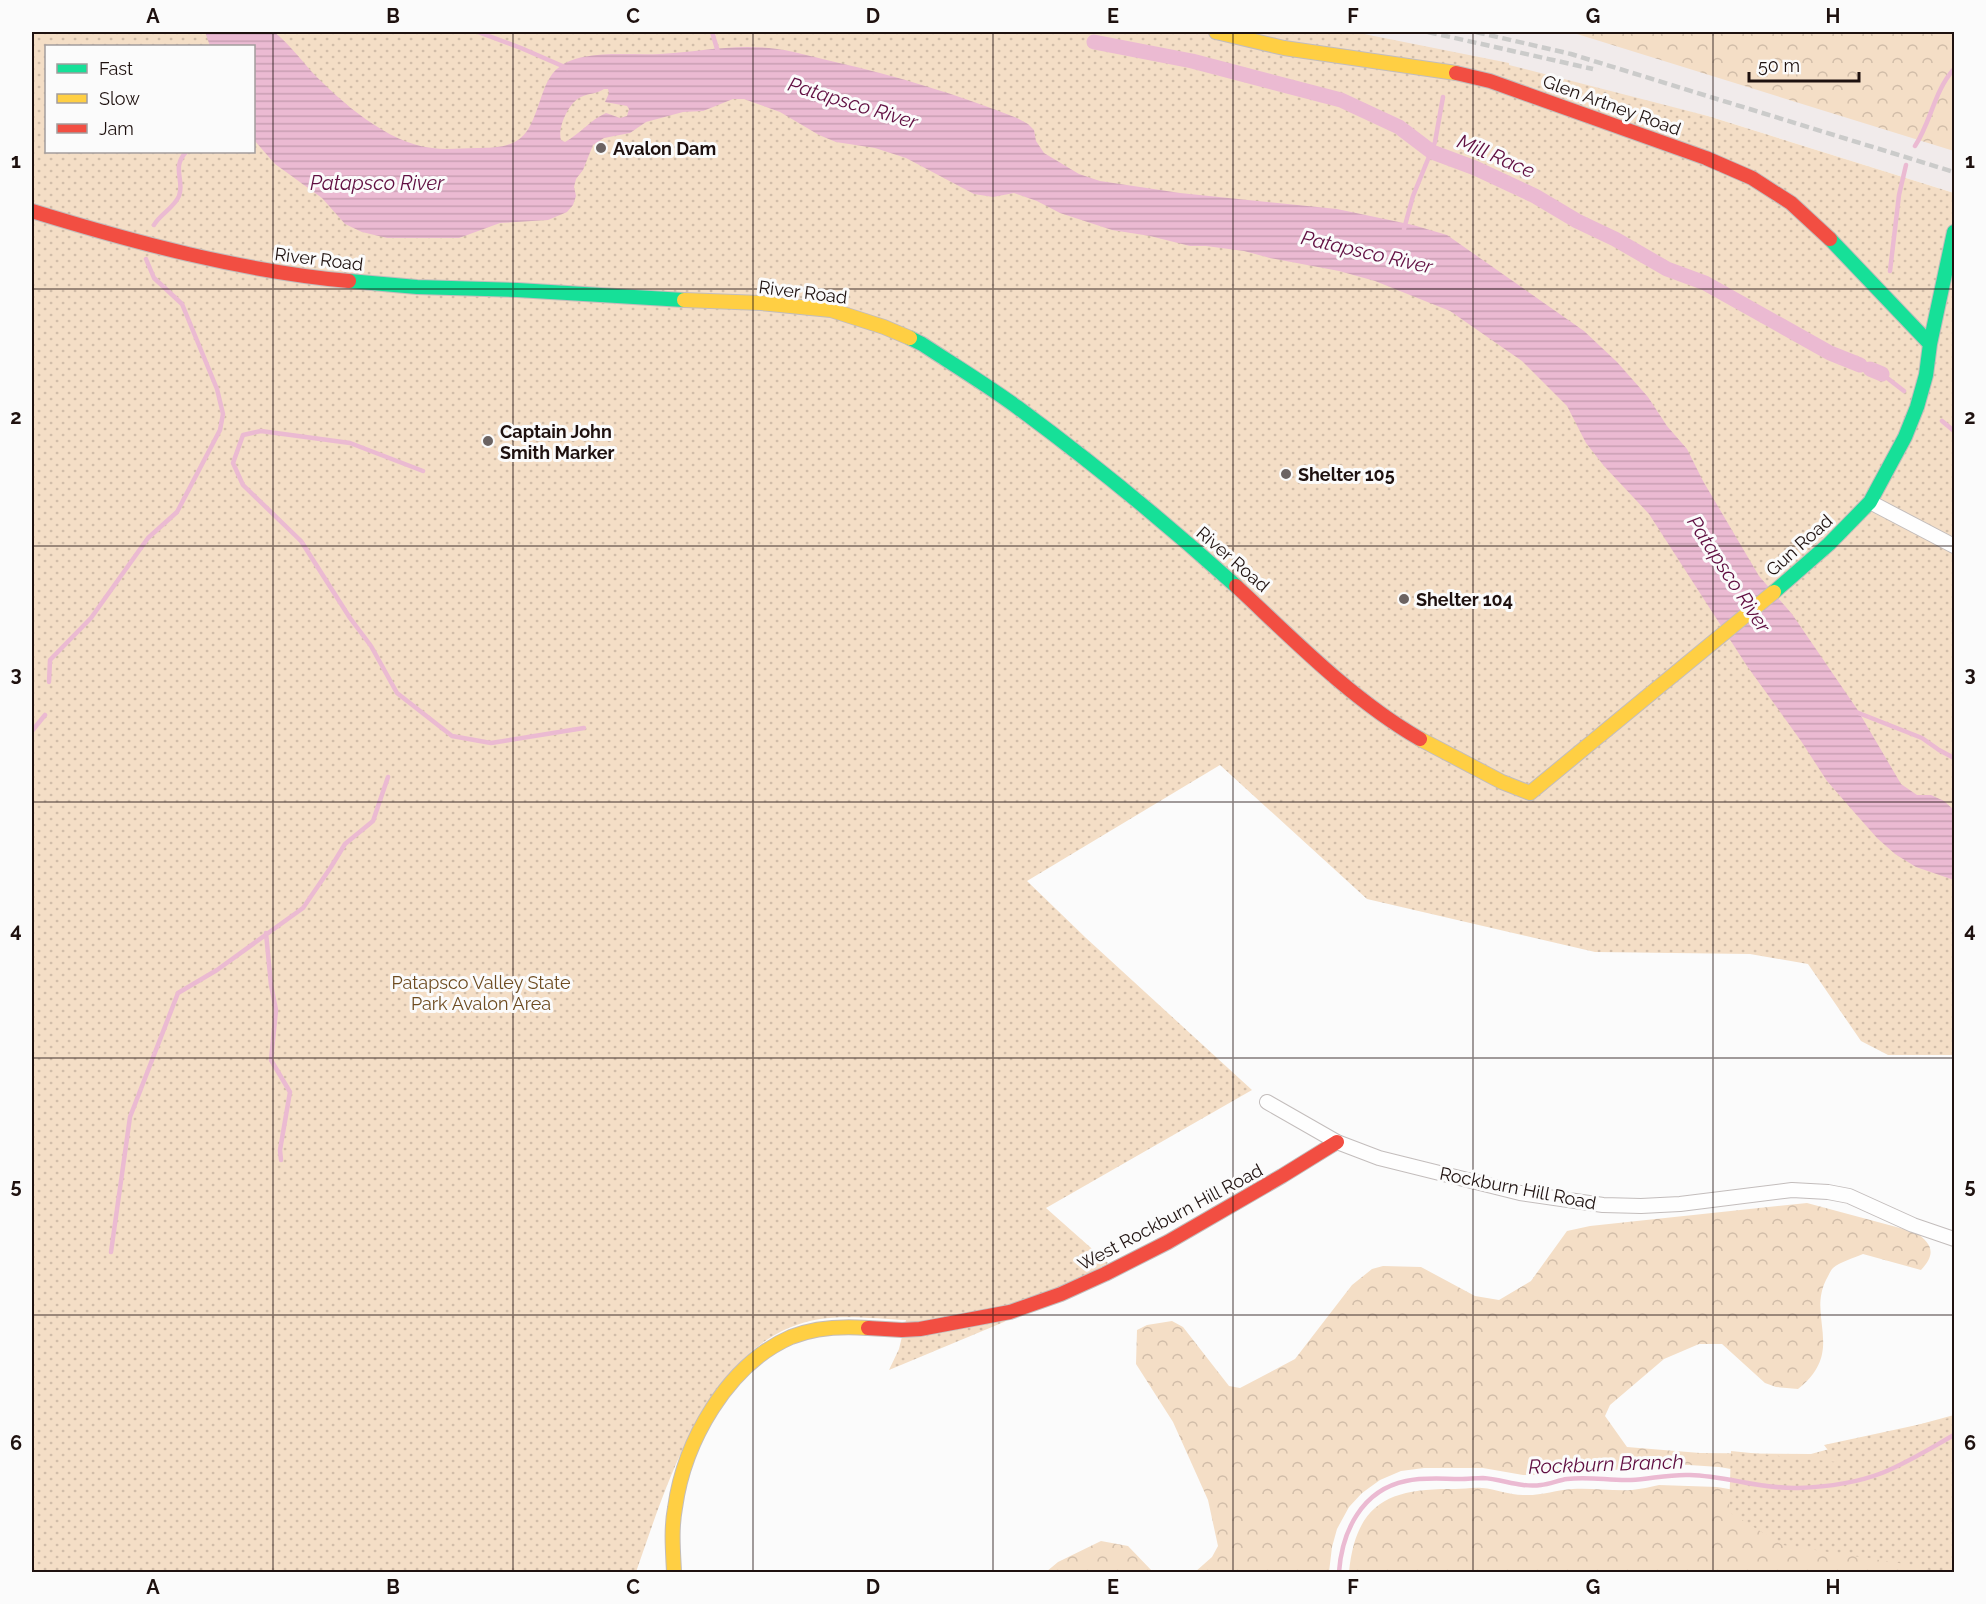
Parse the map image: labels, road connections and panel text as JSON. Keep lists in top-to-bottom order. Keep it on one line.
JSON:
{"streets":{"street":["Glen Artney Road","River Road","Gun Road","Rockburn Hill Road","West Rockburn Hill Road"]},"crossings":[["Glen Artney Road","Gun Road"],["River Road","Gun Road"],["Rockburn Hill Road","West Rockburn Hill Road"]],"water":["Patapsco River","Mill Race","Rockburn Branch"],"parks":["Patapsco Valley State Park Avalon Area"],"places":["Avalon Dam","Captain John Smith Marker","Shelter 105","Shelter 104"],"legend":["Fast","Slow","Jam"],"scale_bar":"50 m","grid":{"columns":["A","B","C","D","E","F","G","H"],"rows":["1","2","3","4","5","6"]}}
